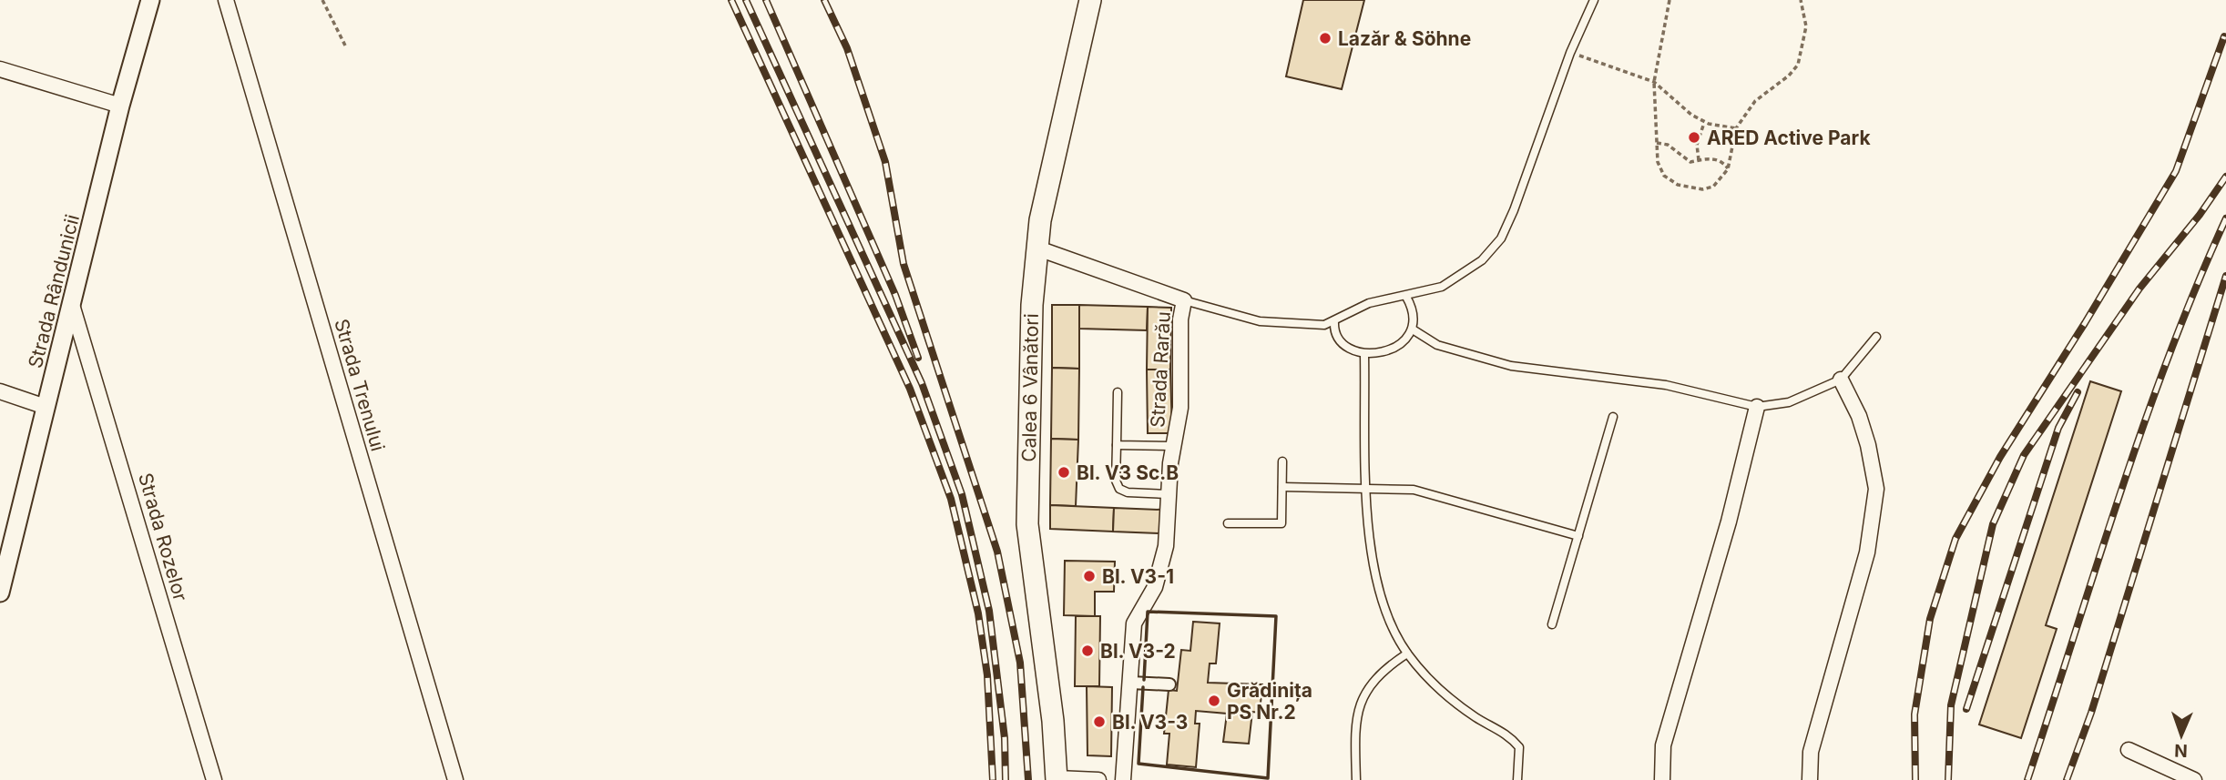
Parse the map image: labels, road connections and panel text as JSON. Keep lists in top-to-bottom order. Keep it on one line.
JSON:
{"streets":{"main road":["Calea 6 Vânători"],"street":["Strada Rândunicii","Strada Rarău","Strada Trenului","Strada Rozelor"]},"crossings":[["Strada Rândunicii","Strada Rozelor"],["Strada Rarău","Calea 6 Vânători"]],"places":["Lazăr & Söhne","ARED Active Park","Bl. V3 Sc.B","Bl. V3-1","Bl. V3-2","Grădinița PS Nr.2","Bl. V3-3"],"north":"bottom"}
